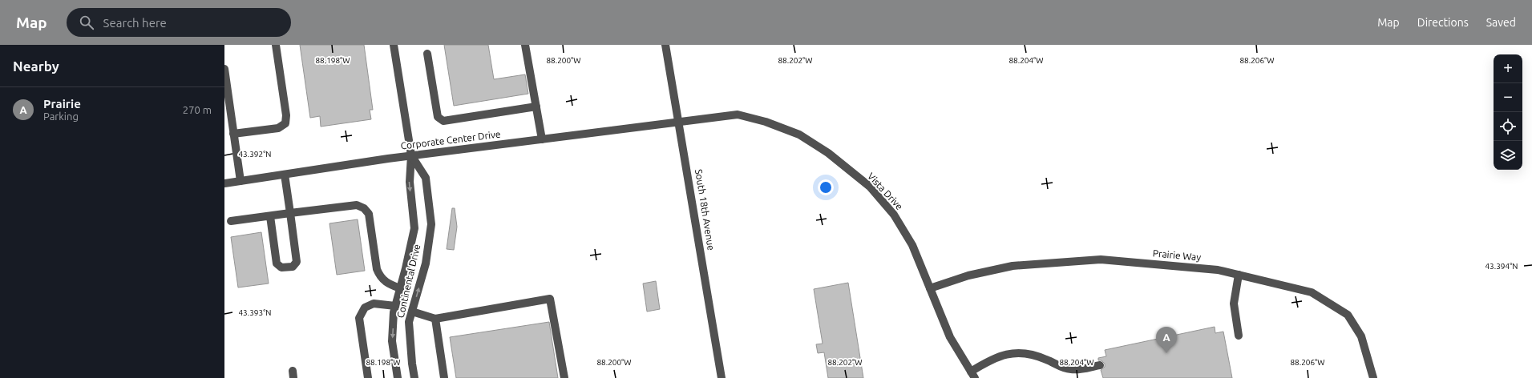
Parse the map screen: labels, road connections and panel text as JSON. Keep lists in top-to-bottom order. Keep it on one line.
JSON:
{"streets":{"street":["Corporate Center Drive","Vista Drive","South 18th Avenue","Prairie Way","Continental Drive"]},"crossings":[["Corporate Center Drive","Vista Drive"],["Corporate Center Drive","South 18th Avenue"],["Corporate Center Drive","Continental Drive"],["Vista Drive","South 18th Avenue"],["Vista Drive","Prairie Way"]],"page":{"header":"Map","search":"Search here","nav":["Map","Directions","Saved"],"heading":"Nearby","map_buttons":["+","−"],"list":[{"mark":"A","name":"Prairie","note":"Parking","value":"270 m"}],"pins":"A"},"coordinates":["88.198°W","88.200°W","88.202°W","88.204°W","88.206°W","43.392°N","43.394°N","43.393°N"]}
